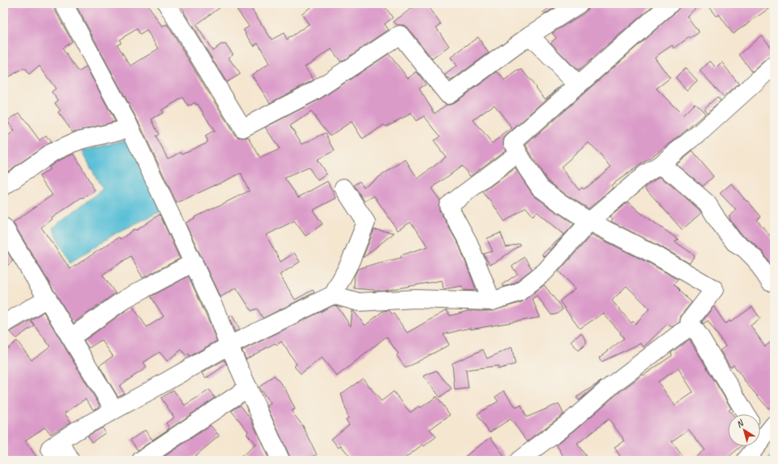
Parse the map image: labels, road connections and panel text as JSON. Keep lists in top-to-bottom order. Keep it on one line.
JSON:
{"north":"top left"}
